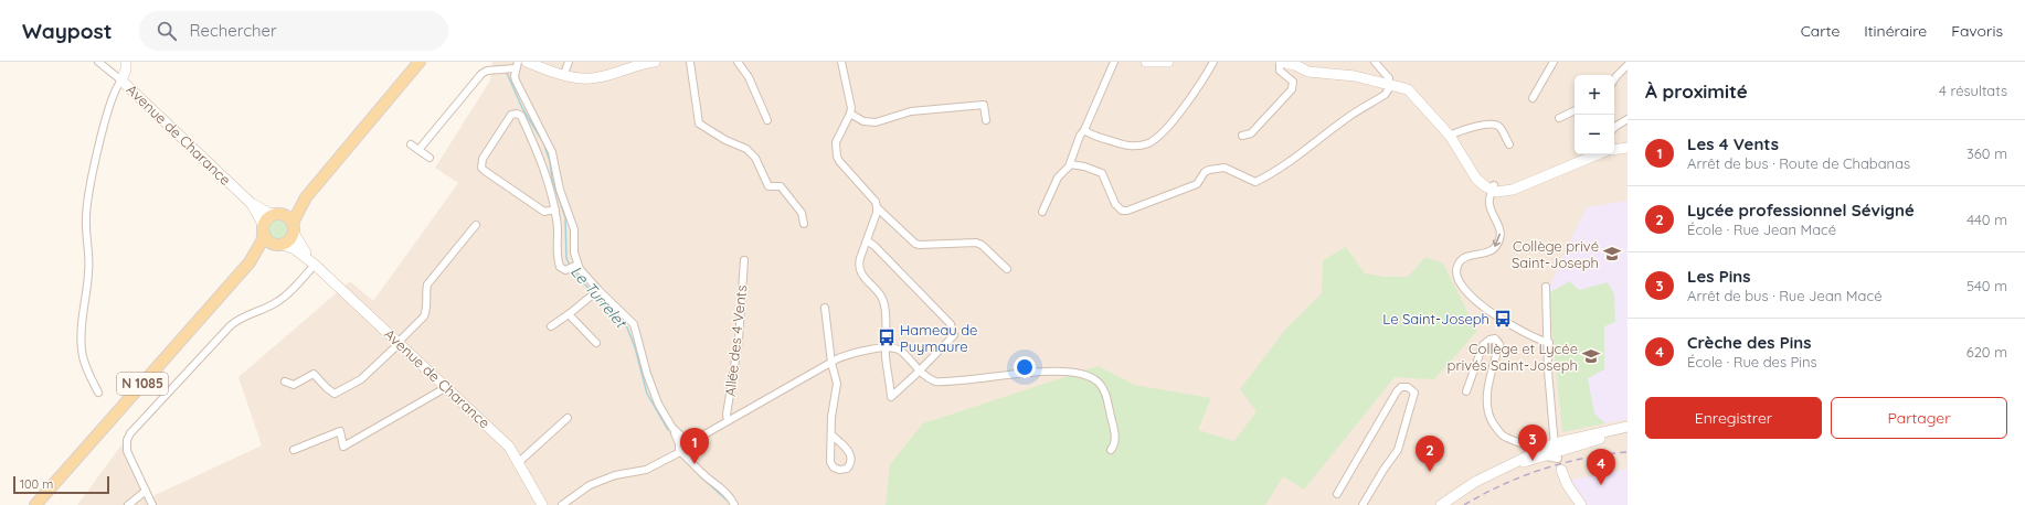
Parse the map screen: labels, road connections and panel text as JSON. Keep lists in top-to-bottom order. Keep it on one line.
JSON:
{"streets":{"main road":["N 1085"],"street":["Avenue de Charance","Allée des 4 Vents"]},"crossings":[["Avenue de Charance","N 1085"]],"water":["Le Turrelet"],"places":{"school or university":["Collège privé Saint-Joseph","Collège et Lycée privés Saint-Joseph"],"bus stop":["Le Saint-Joseph","Hameau de Puymaure"]},"scale_bar":"100 m","page":{"header":"Waypost","search":"Rechercher","nav":["Carte","Itinéraire","Favoris"],"heading":["À proximité","4 résultats"],"map_buttons":["+","−"],"list":[{"mark":"1","name":"Les 4 Vents","note":"Arrêt de bus · Route de Chabanas","value":"360 m"},{"mark":"2","name":"Lycée professionnel Sévigné","note":"École · Rue Jean Macé","value":"440 m"},{"mark":"3","name":"Les Pins","note":"Arrêt de bus · Rue Jean Macé","value":"540 m"},{"mark":"4","name":"Crèche des Pins","note":"École · Rue des Pins","value":"620 m"}],"buttons":["Enregistrer","Partager"],"pins":["3","1","2","4"],"scale":"100 m"}}
